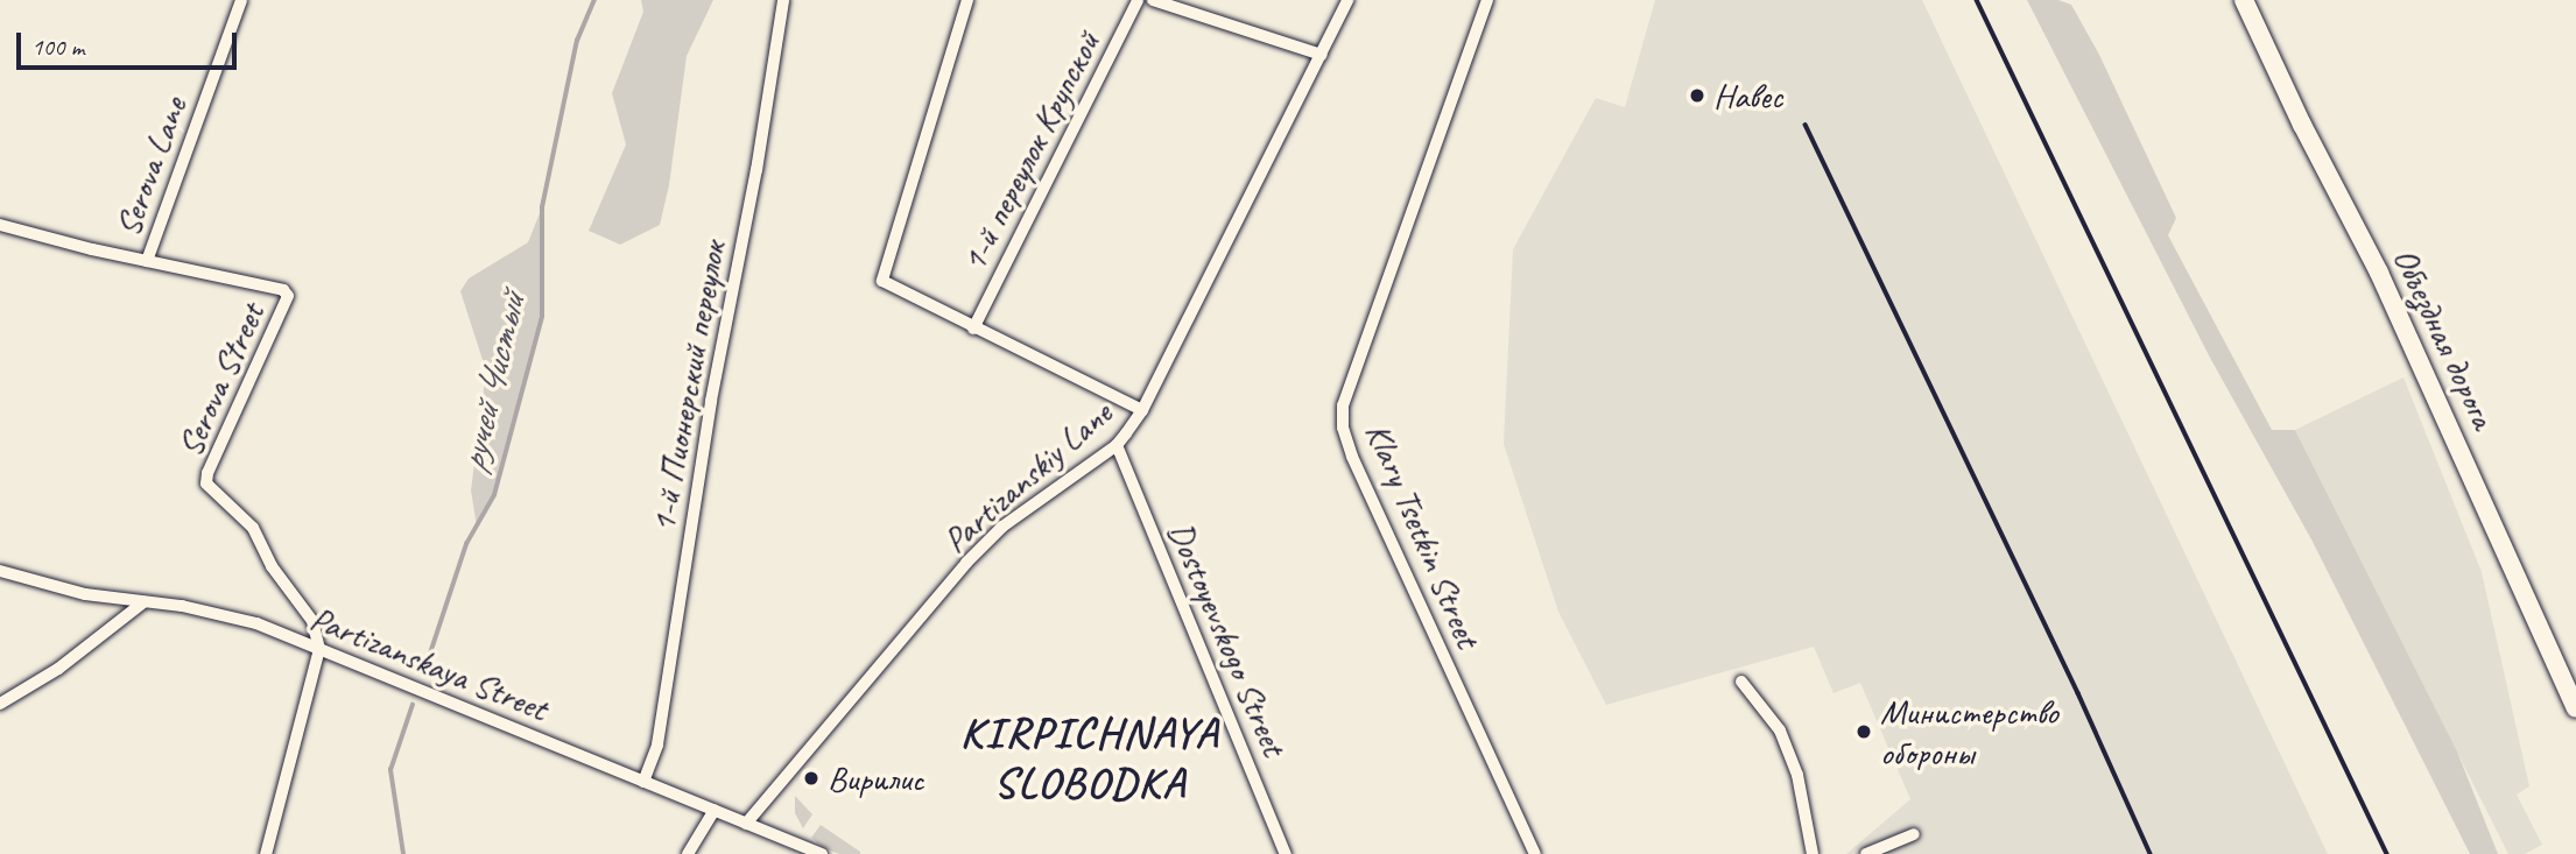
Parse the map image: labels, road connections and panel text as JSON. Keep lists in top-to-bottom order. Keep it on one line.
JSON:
{"streets":{"main road":["Объездная дорога"],"street":["1-й переулок Крупской","Serova Lane","Serova Street","1-й Пионерский переулок","Partizanskiy Lane","Klary Tsetkin Street","Dostoyevskogo Street","Partizanskaya Street"]},"crossings":[["1-й переулок Крупской","Partizanskiy Lane"],["Serova Lane","Serova Street"],["Serova Street","Partizanskaya Street"],["1-й Пионерский переулок","Partizanskaya Street"],["Partizanskiy Lane","Dostoyevskogo Street"],["Partizanskiy Lane","Partizanskaya Street"]],"districts":["KIRPICHNAYA SLOBODKA"],"water":["ручей Чистый"],"places":["Навес","Министерство обороны","Вирилис"],"scale_bar":"100 m"}
